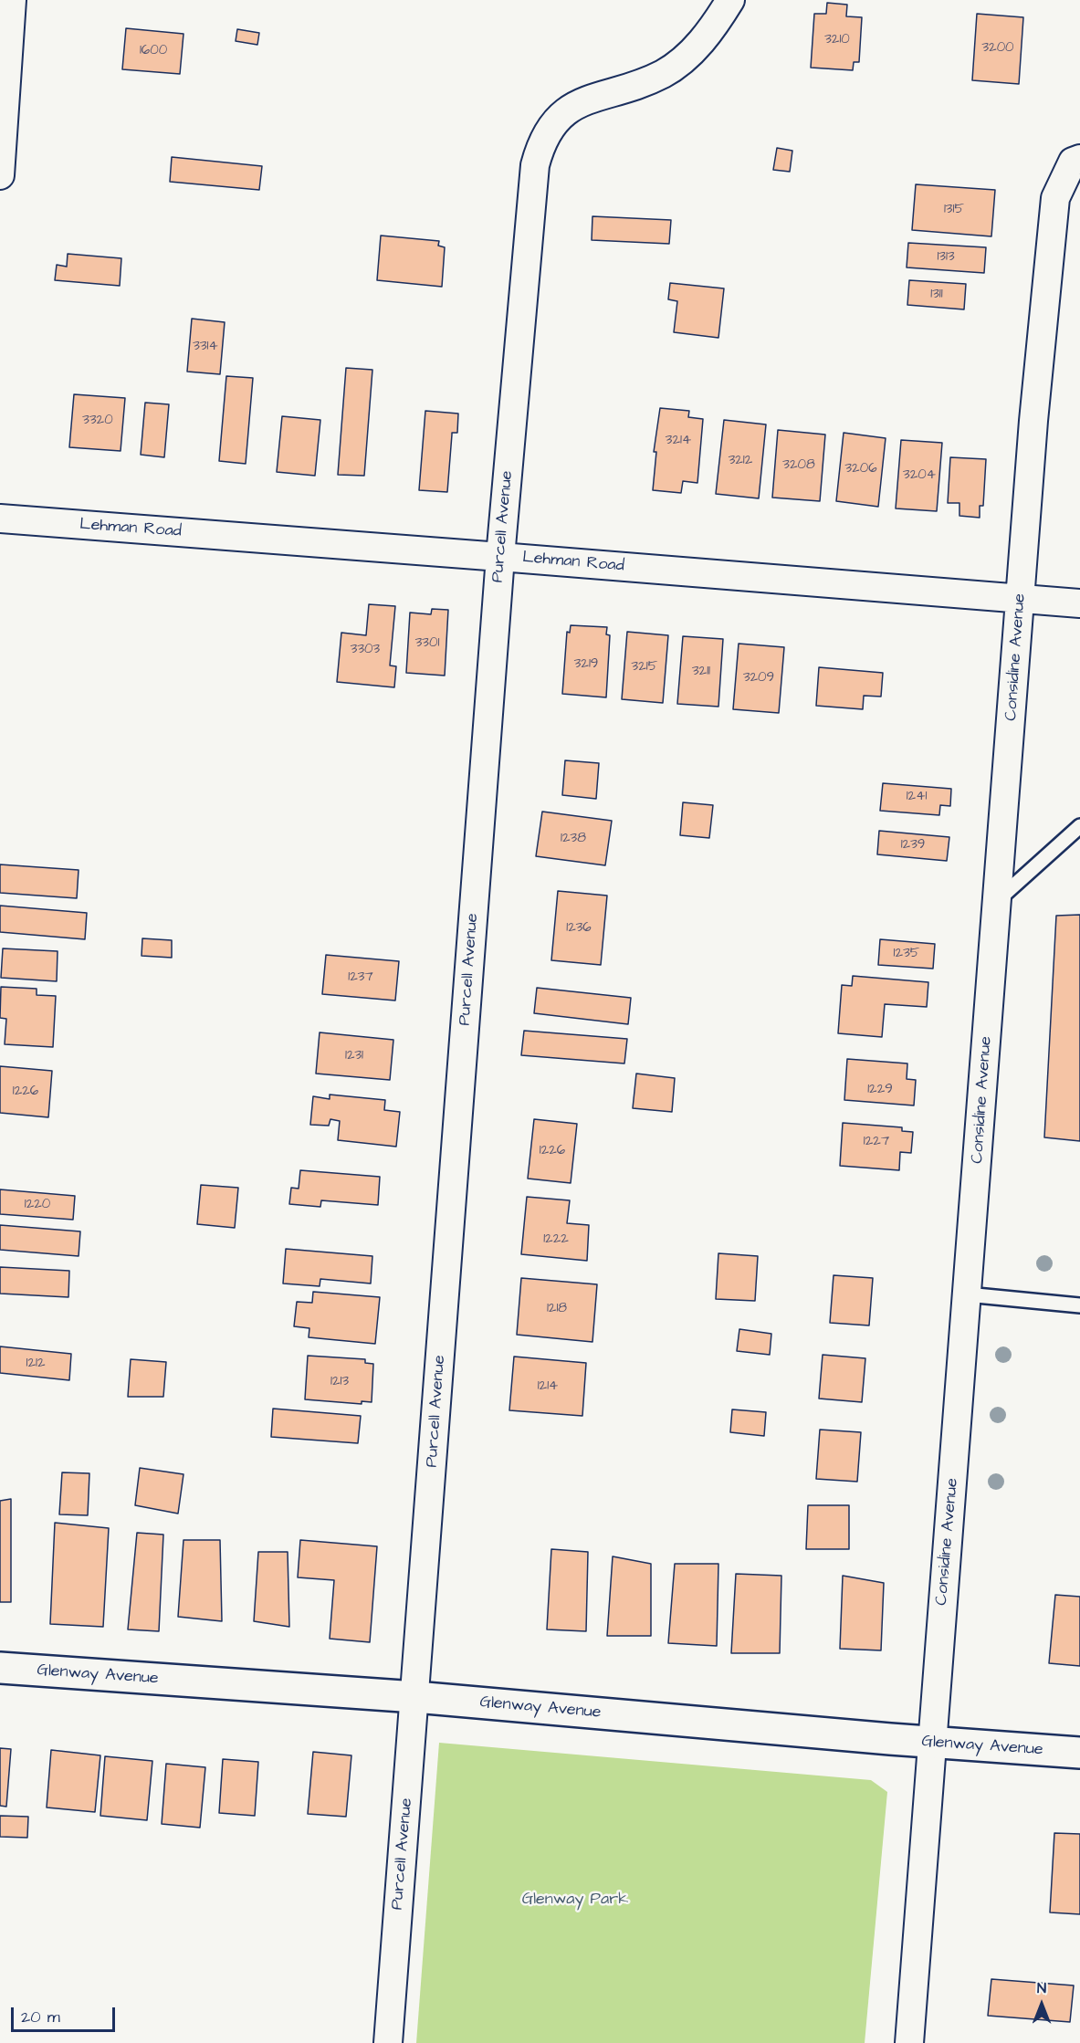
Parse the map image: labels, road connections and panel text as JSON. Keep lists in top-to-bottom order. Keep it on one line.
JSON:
{"streets":{"main road":["Glenway Avenue"],"street":["Purcell Avenue","Lehman Road","Considine Avenue"]},"crossings":[["Purcell Avenue","Lehman Road"],["Purcell Avenue","Glenway Avenue"],["Lehman Road","Considine Avenue"],["Considine Avenue","Glenway Avenue"]],"parks":["Glenway Park"],"house_numbers":["3210","3200","1600","1315","1313","1311","3314","3320","3214","3212","3208","3206","3204","3301","3303","3219","3215","3211","3209","1241","1238","1239","1236","1235","1237","1231","1229","1226","1227","1226","1220","1222","1218","1212","1213","1214"],"scale_bar":"20 m","north":"top"}
